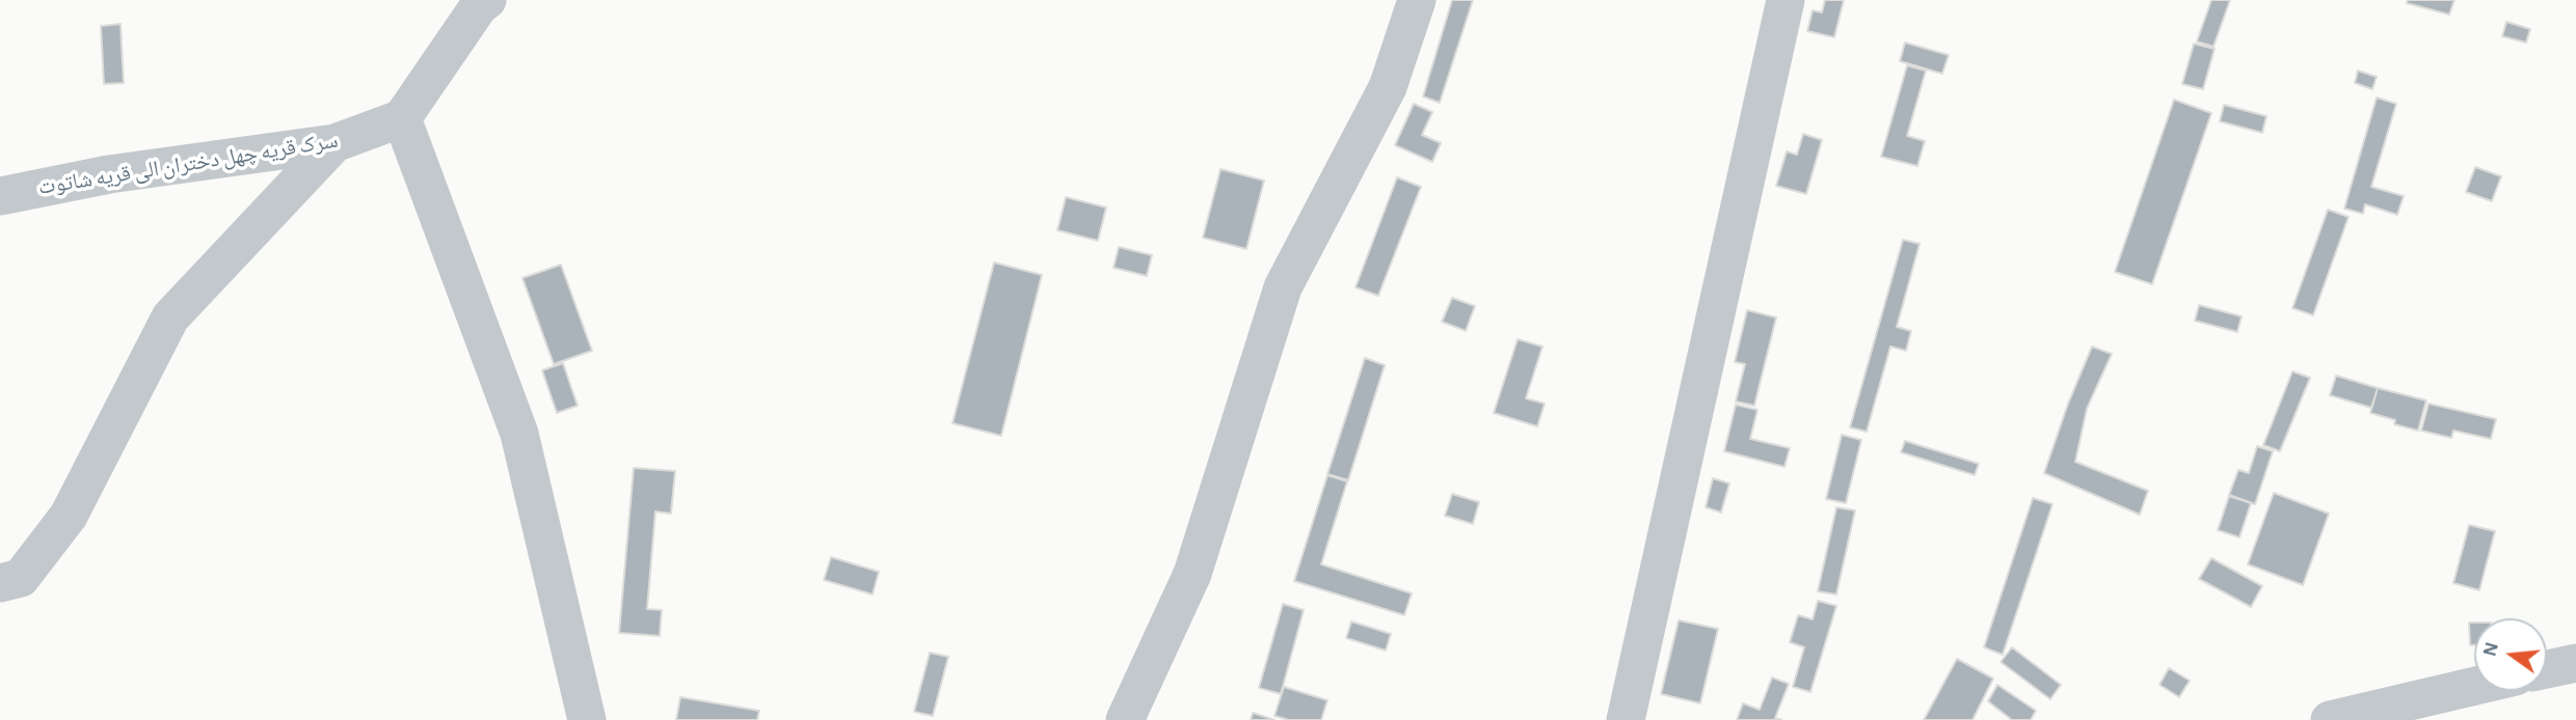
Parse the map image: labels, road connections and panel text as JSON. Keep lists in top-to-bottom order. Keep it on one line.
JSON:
{"streets":{"street":["سرک قریه چهل دختران الی قریه شاتوت"]},"north":"left"}
